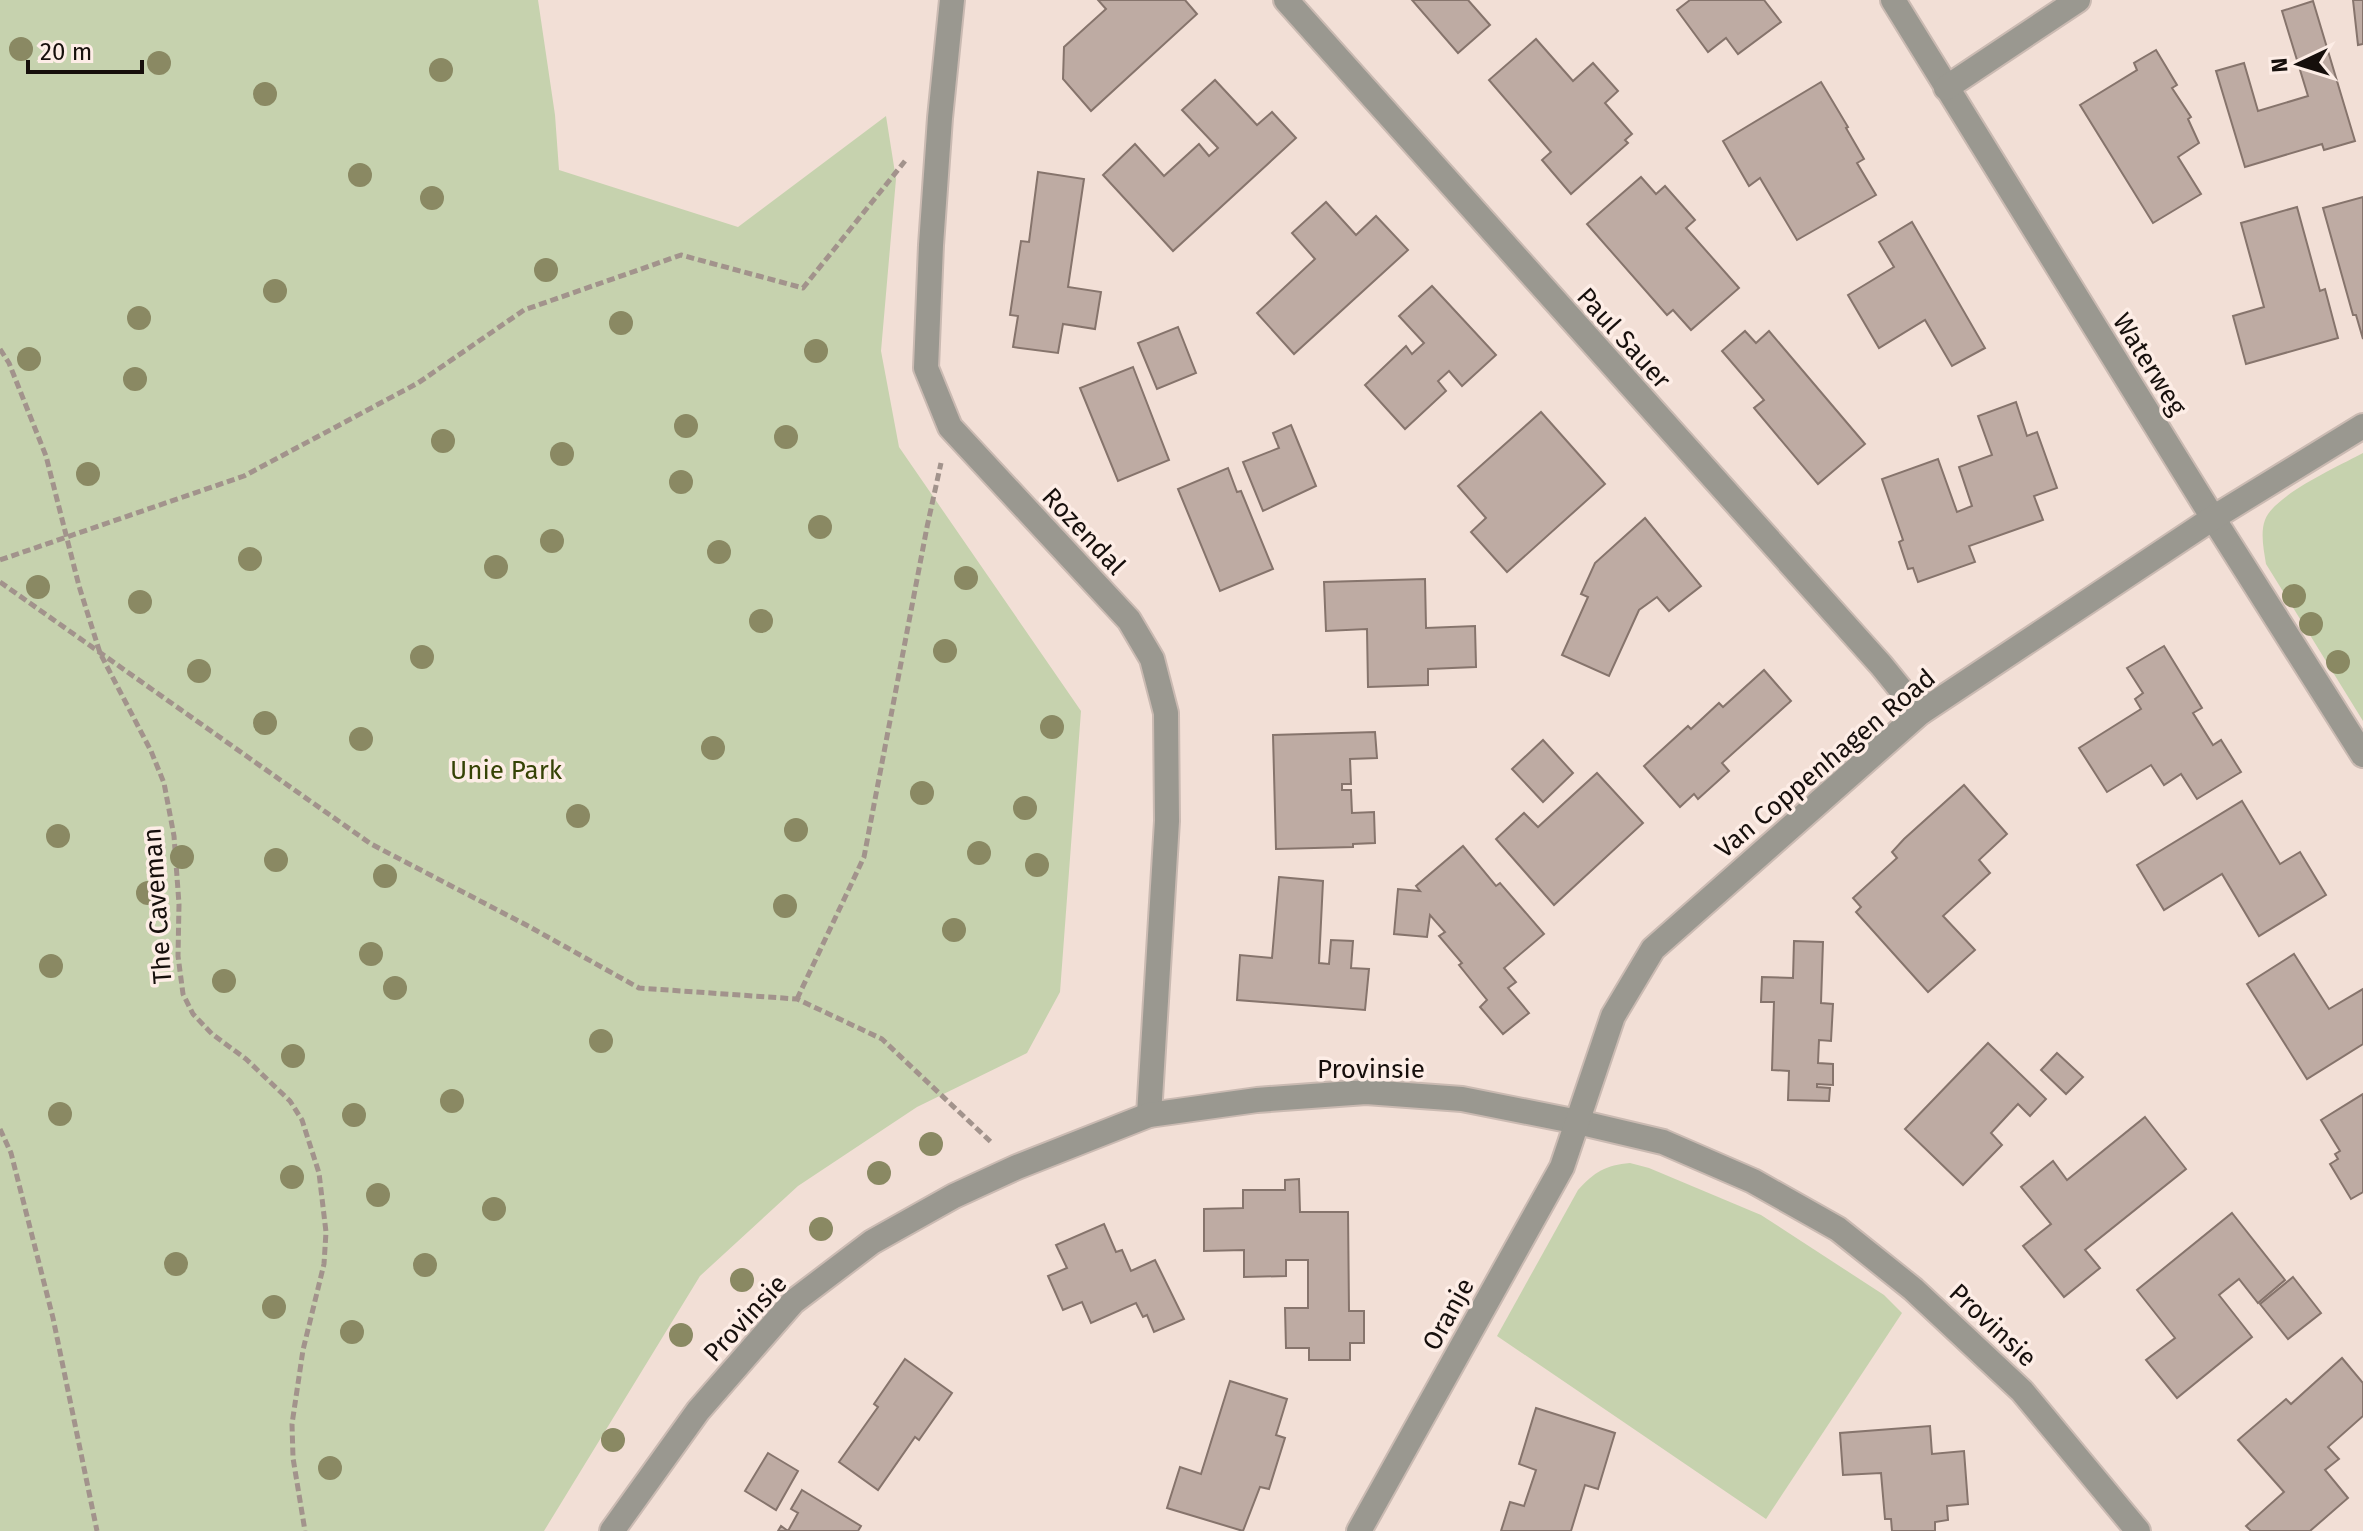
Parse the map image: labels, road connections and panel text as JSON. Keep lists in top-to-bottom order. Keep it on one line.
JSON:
{"streets":{"street":["Paul Sauer","Waterweg","Rozendal","Van Coppenhagen Road","Provinsie","Oranje"],"path":["The Caveman"]},"crossings":[["Paul Sauer","Van Coppenhagen Road"],["Waterweg","Van Coppenhagen Road"],["Rozendal","Provinsie"],["Van Coppenhagen Road","Provinsie"],["Van Coppenhagen Road","Oranje"],["Provinsie","Oranje"]],"parks":["Unie Park"],"scale_bar":"20 m","north":"left"}
